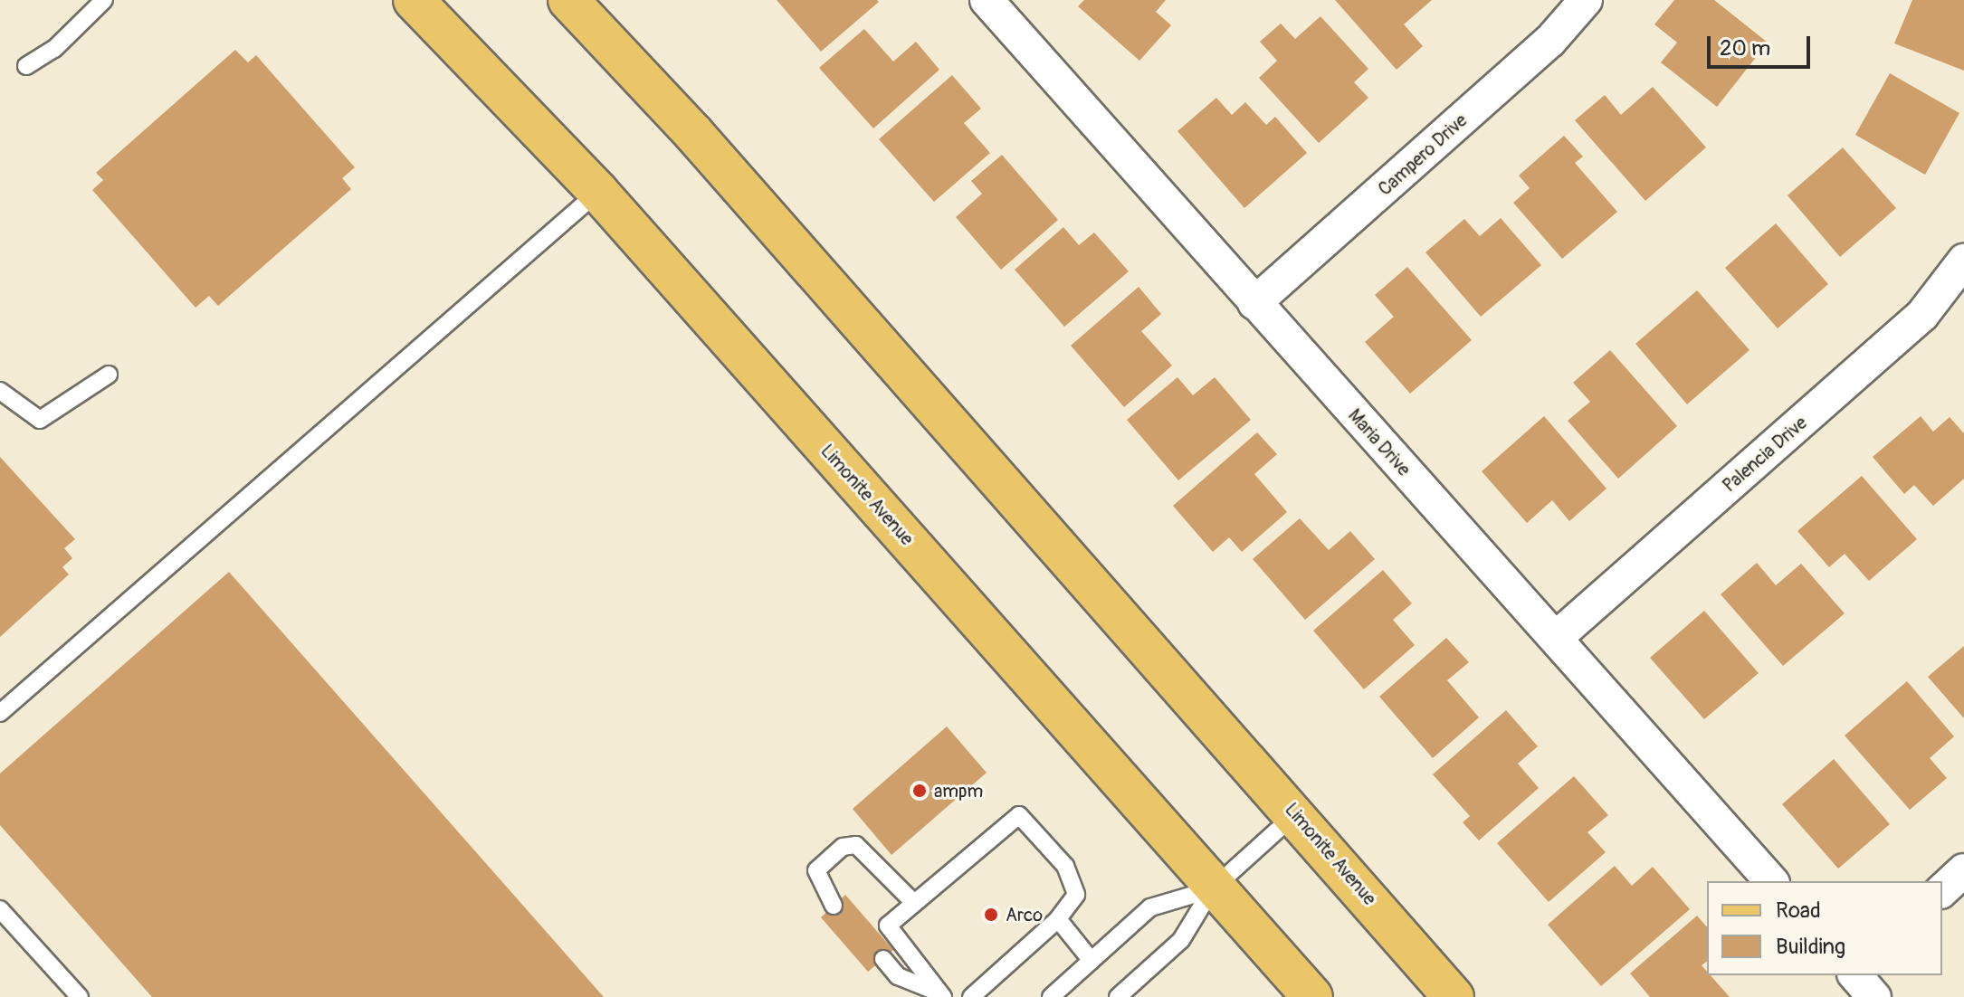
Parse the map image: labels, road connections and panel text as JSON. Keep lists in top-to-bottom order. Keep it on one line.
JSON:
{"streets":{"main road":["Limonite Avenue"],"street":["Campero Drive","Maria Drive","Palencia Drive"]},"crossings":[["Campero Drive","Maria Drive"],["Maria Drive","Palencia Drive"]],"places":["ampm","Arco"],"legend":["Road","Building"],"scale_bar":"20 m"}
